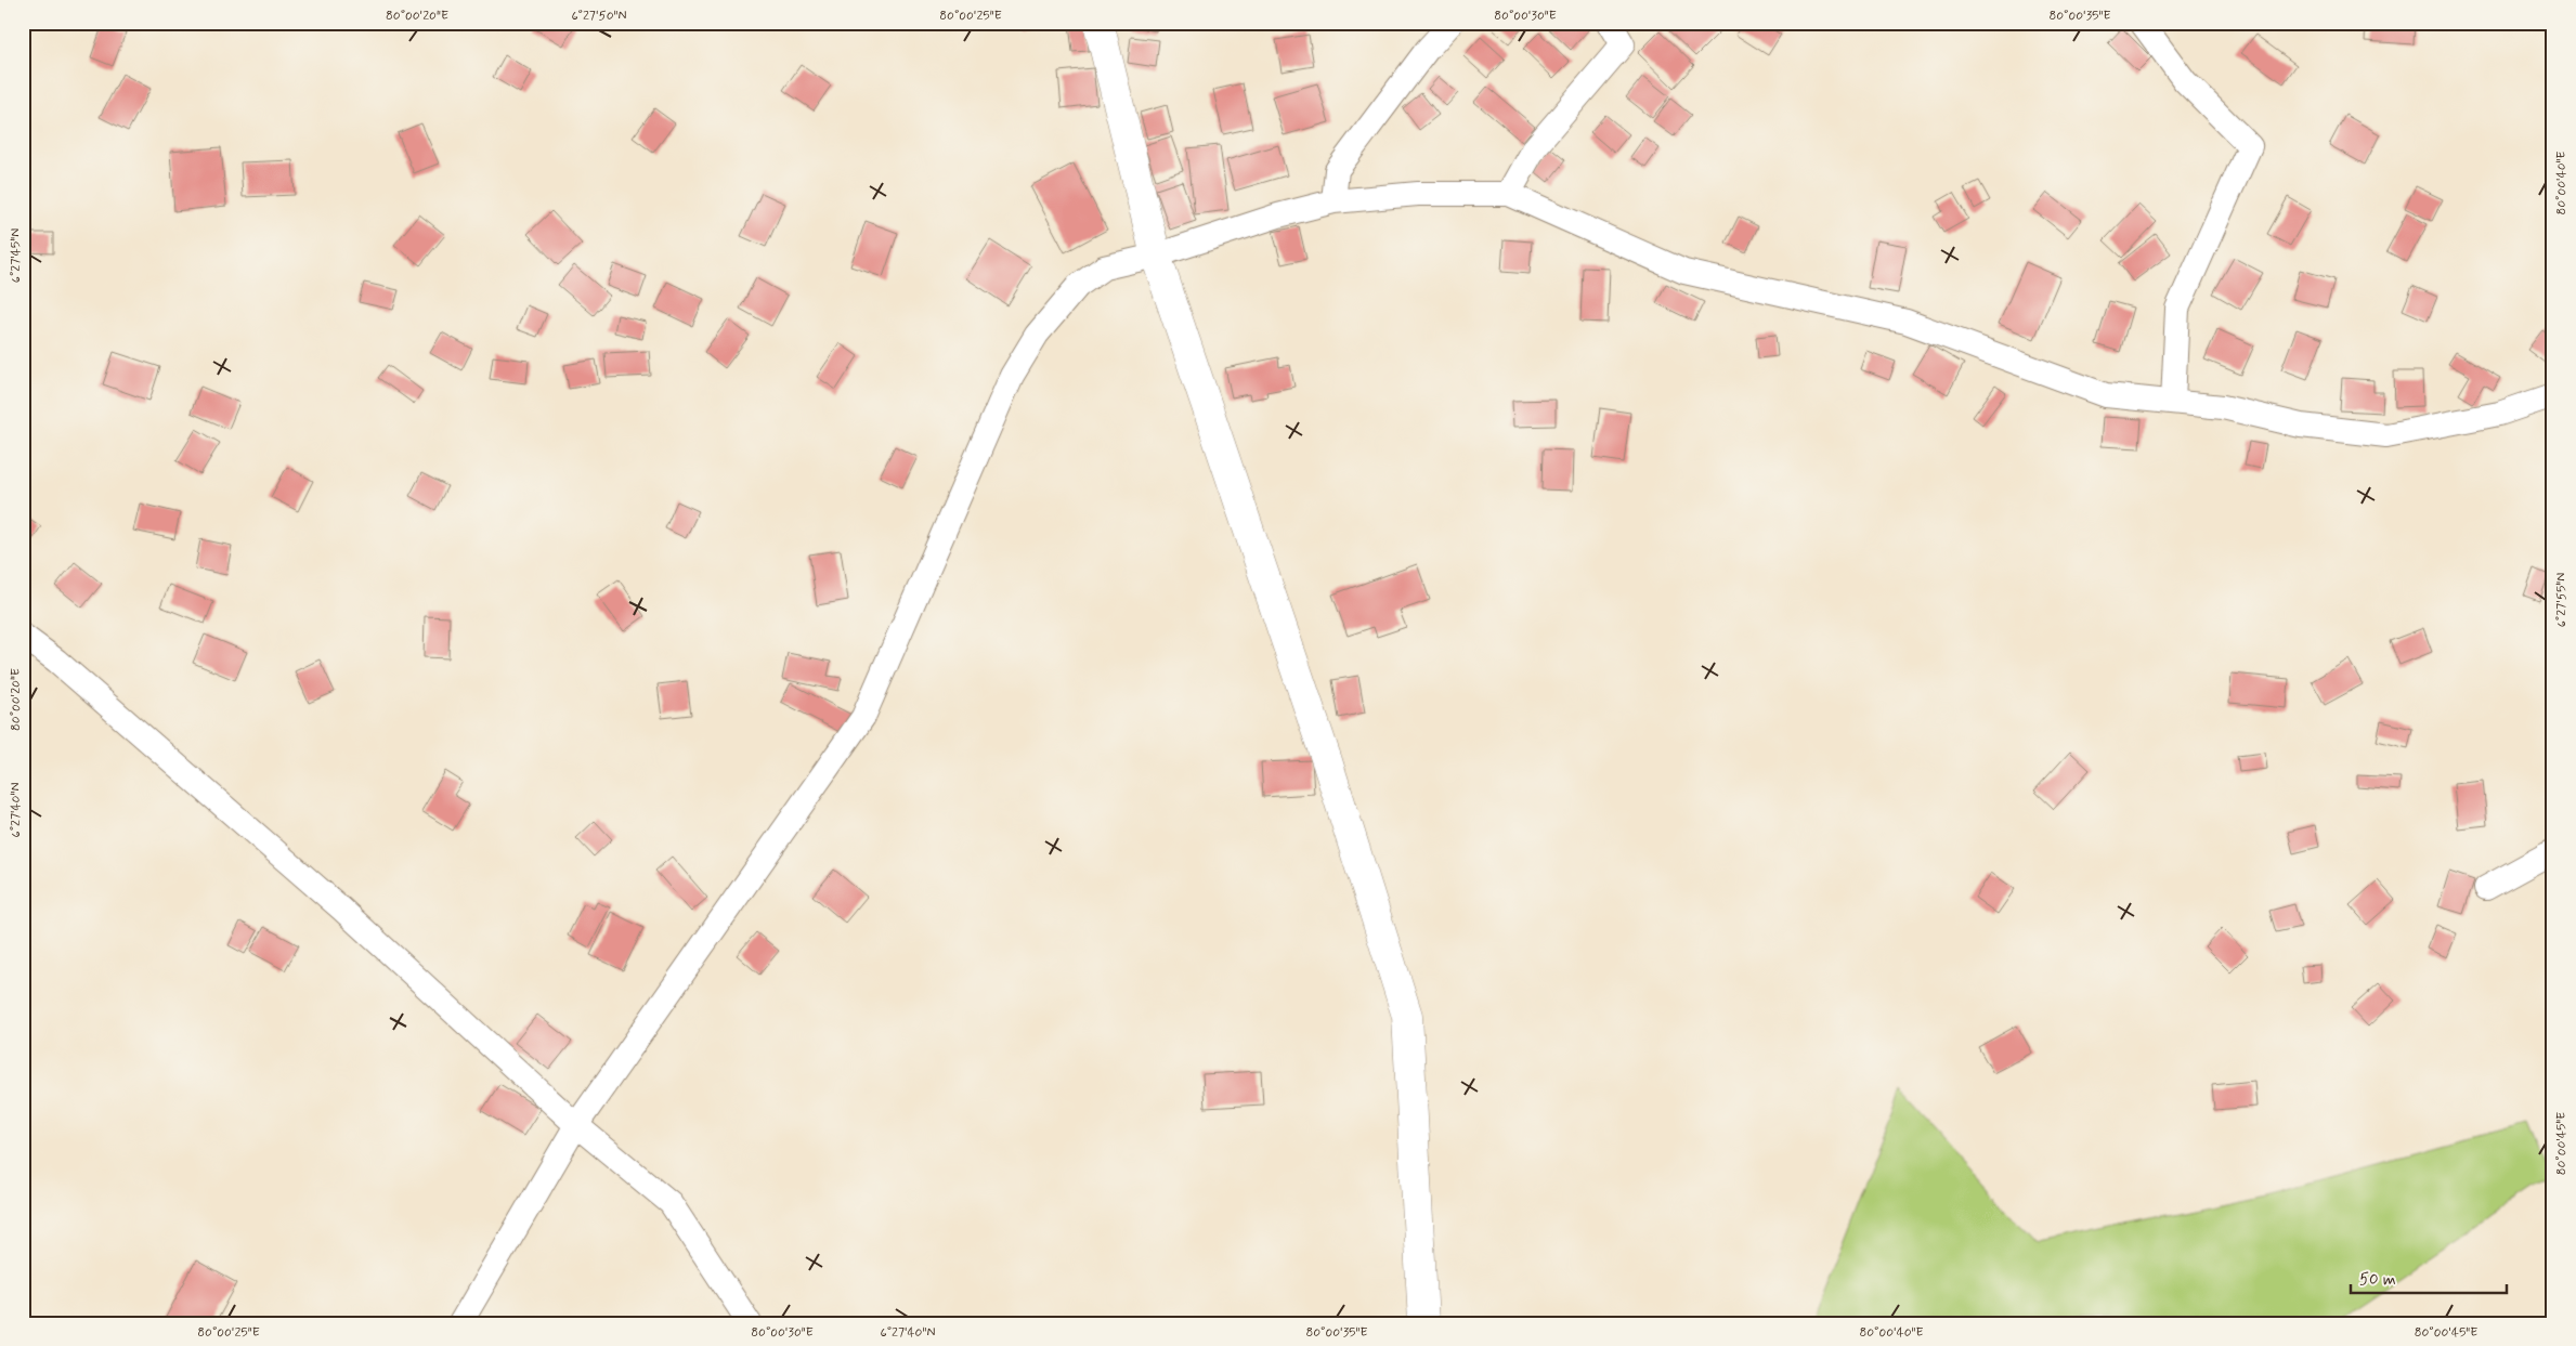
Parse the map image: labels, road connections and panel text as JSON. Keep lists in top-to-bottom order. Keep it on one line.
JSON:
{"scale_bar":"50 m","coordinates":["80°00'20\"E","6°27'50\"N","80°00'25\"E","80°00'30\"E","80°00'35\"E","80°00'40\"E","6°27'45\"N","6°27'55\"N","6°27'40\"N","80°00'45\"E"]}
